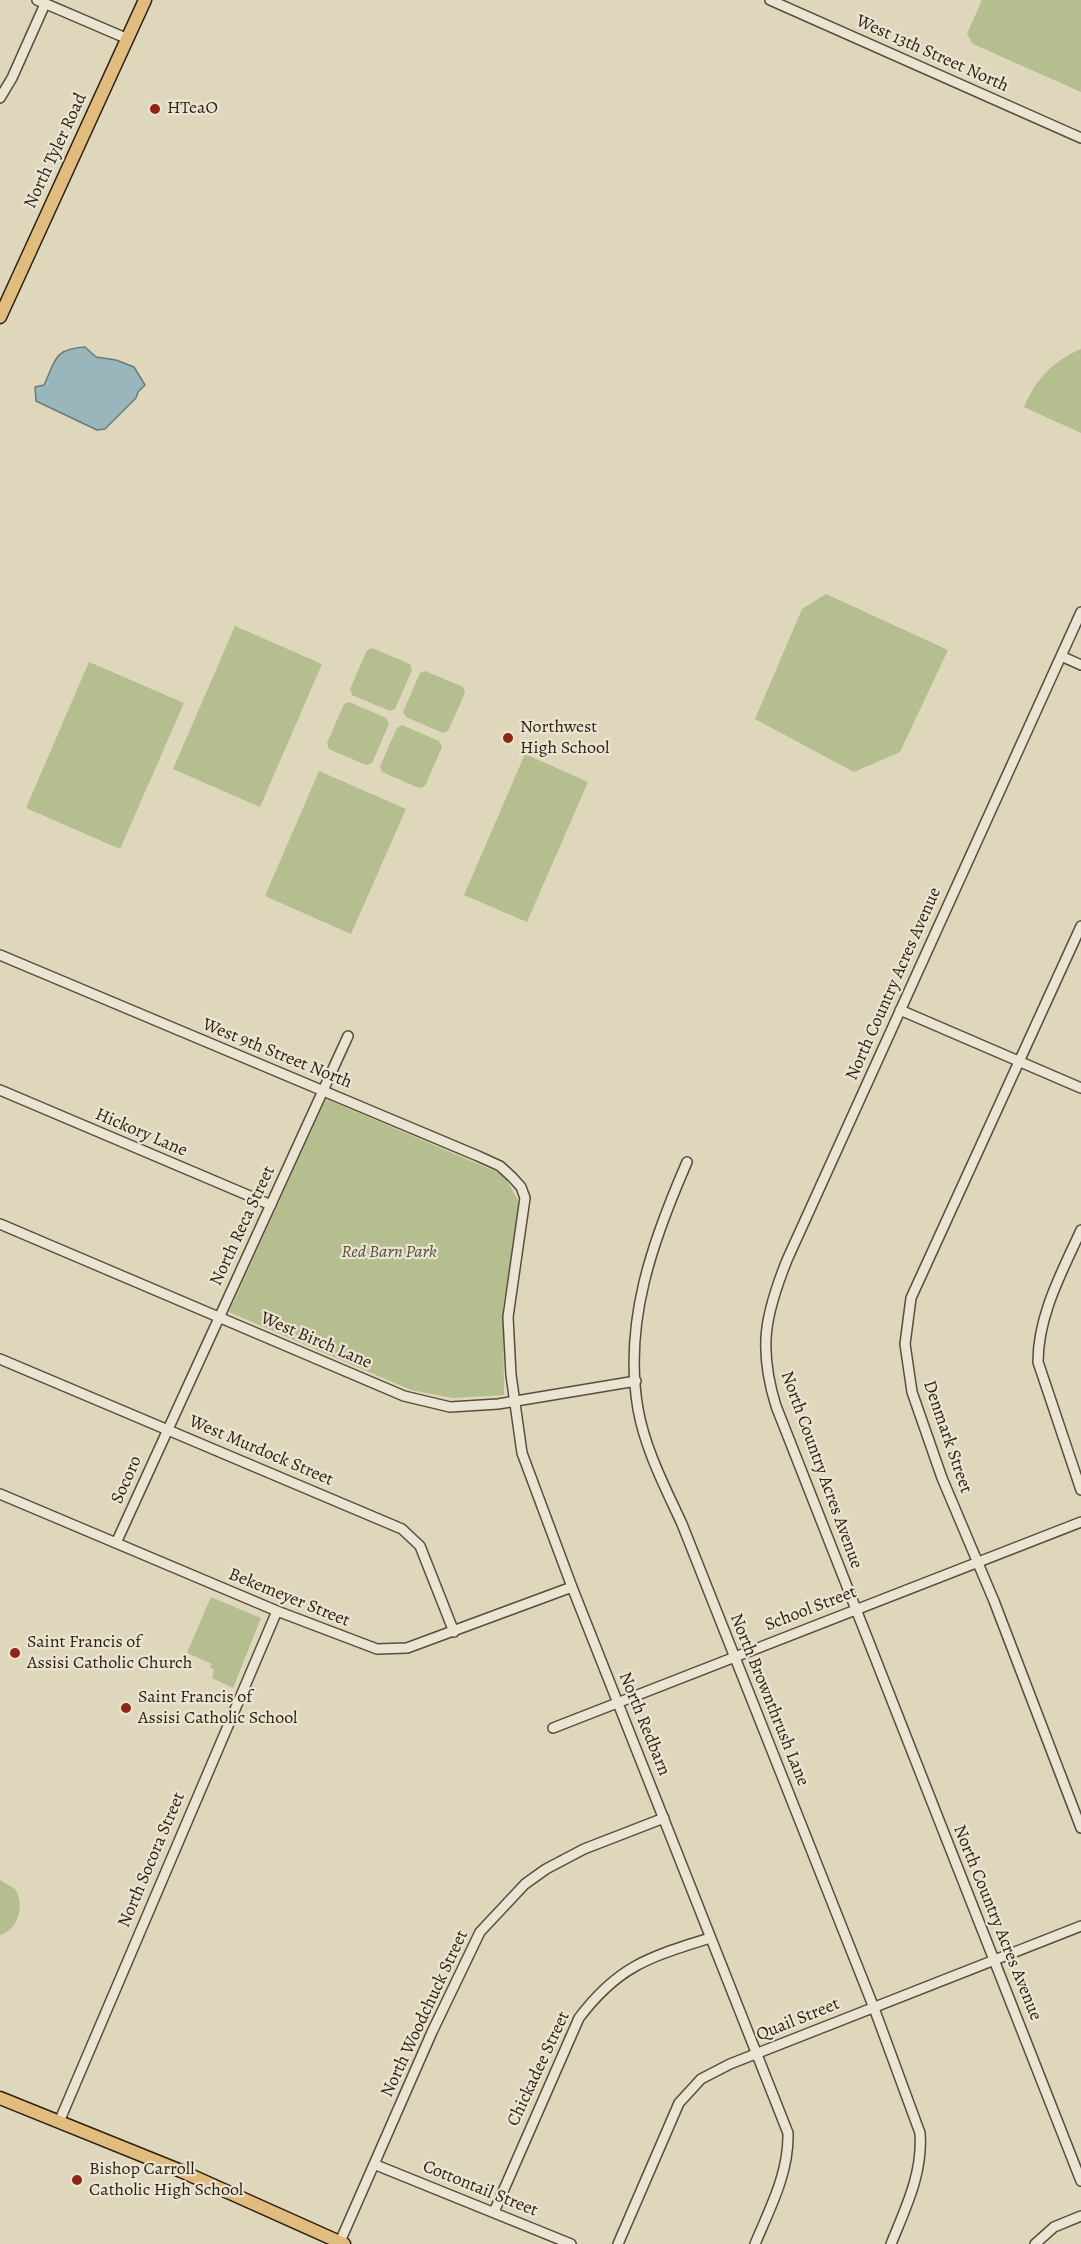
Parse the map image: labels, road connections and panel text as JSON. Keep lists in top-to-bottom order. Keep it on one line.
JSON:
{"streets":{"main road":["North Tyler Road"],"street":["West 13th Street North","North Country Acres Avenue","West 9th Street North","Hickory Lane","North Reca Street","West Birch Lane","Denmark Street","West Murdock Street","Socoro","Bekemeyer Street","School Street","North Brownthrush Lane","North Redbarn","North Socora Street","North Woodchuck Street","Quail Street","Chickadee Street","Cottontail Street"]},"crossings":[["North Country Acres Avenue","School Street"],["North Country Acres Avenue","Quail Street"],["West 9th Street North","North Reca Street"],["West 9th Street North","North Redbarn"],["Hickory Lane","North Reca Street"],["North Reca Street","West Birch Lane"],["North Reca Street","West Murdock Street"],["North Reca Street","Socoro"],["West Birch Lane","North Brownthrush Lane"],["West Birch Lane","North Redbarn"],["Denmark Street","School Street"],["West Murdock Street","Socoro"],["West Murdock Street","Bekemeyer Street"],["Socoro","Bekemeyer Street"],["Bekemeyer Street","North Redbarn"],["Bekemeyer Street","North Socora Street"],["School Street","North Brownthrush Lane"],["School Street","North Redbarn"],["North Brownthrush Lane","Quail Street"],["North Redbarn","North Woodchuck Street"],["North Redbarn","Quail Street"],["North Redbarn","Chickadee Street"],["North Woodchuck Street","Cottontail Street"],["Chickadee Street","Cottontail Street"]],"parks":["Red Barn Park"],"places":["HTeaO","Northwest High School","Saint Francis of Assisi Catholic Church","Saint Francis of Assisi Catholic School","Bishop Carroll Catholic High School"]}
